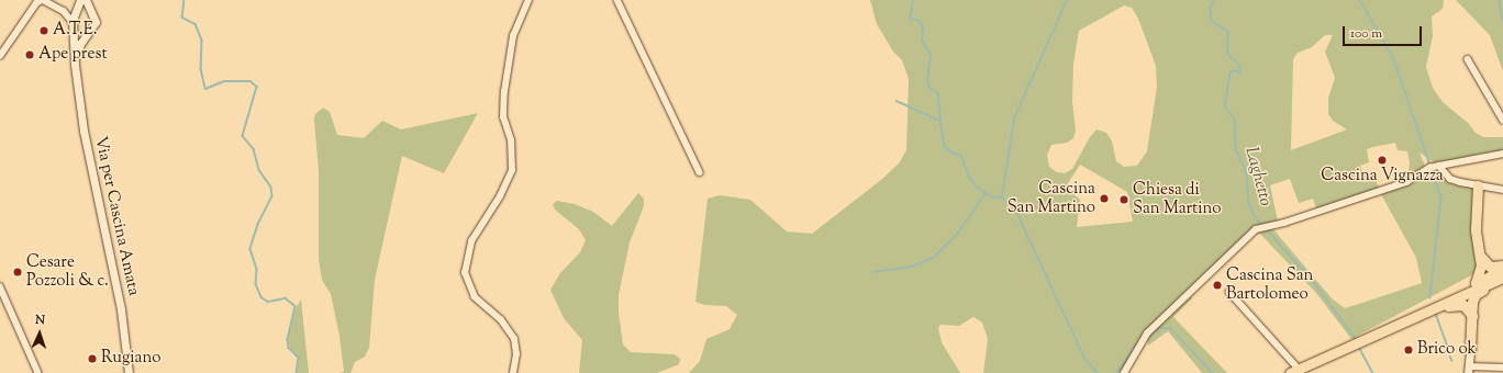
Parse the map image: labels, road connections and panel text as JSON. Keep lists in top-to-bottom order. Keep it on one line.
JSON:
{"streets":{"street":["Via per Cascina Amata"]},"water":["Laghetto"],"places":["A.T.E.","Ape prest","Cascina Vignazza","Cascina San Martino","Chiesa di San Martino","Cesare Pozzoli & c.","Cascina San Bartolomeo","Brico ok","Rugiano"],"scale_bar":"100 m","north":"top"}
